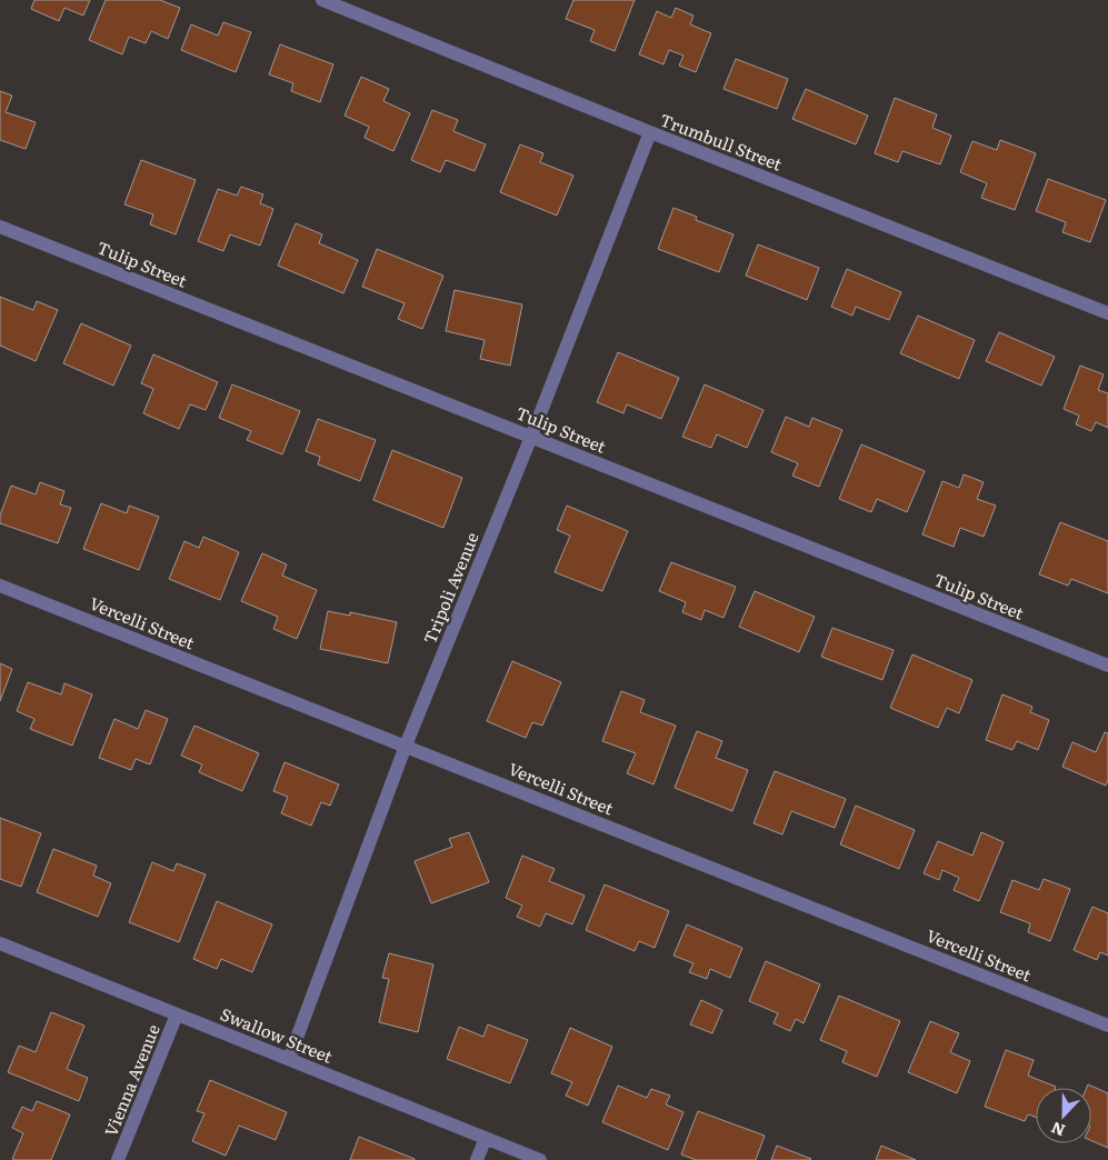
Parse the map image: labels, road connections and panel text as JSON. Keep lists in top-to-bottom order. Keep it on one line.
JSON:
{"streets":{"street":["Trumbull Street","Tulip Street","Tripoli Avenue","Vercelli Street","Swallow Street","Vienna Avenue"]},"crossings":[["Trumbull Street","Tripoli Avenue"],["Tulip Street","Tripoli Avenue"],["Tripoli Avenue","Vercelli Street"],["Tripoli Avenue","Swallow Street"],["Swallow Street","Vienna Avenue"]],"north":"bottom"}
